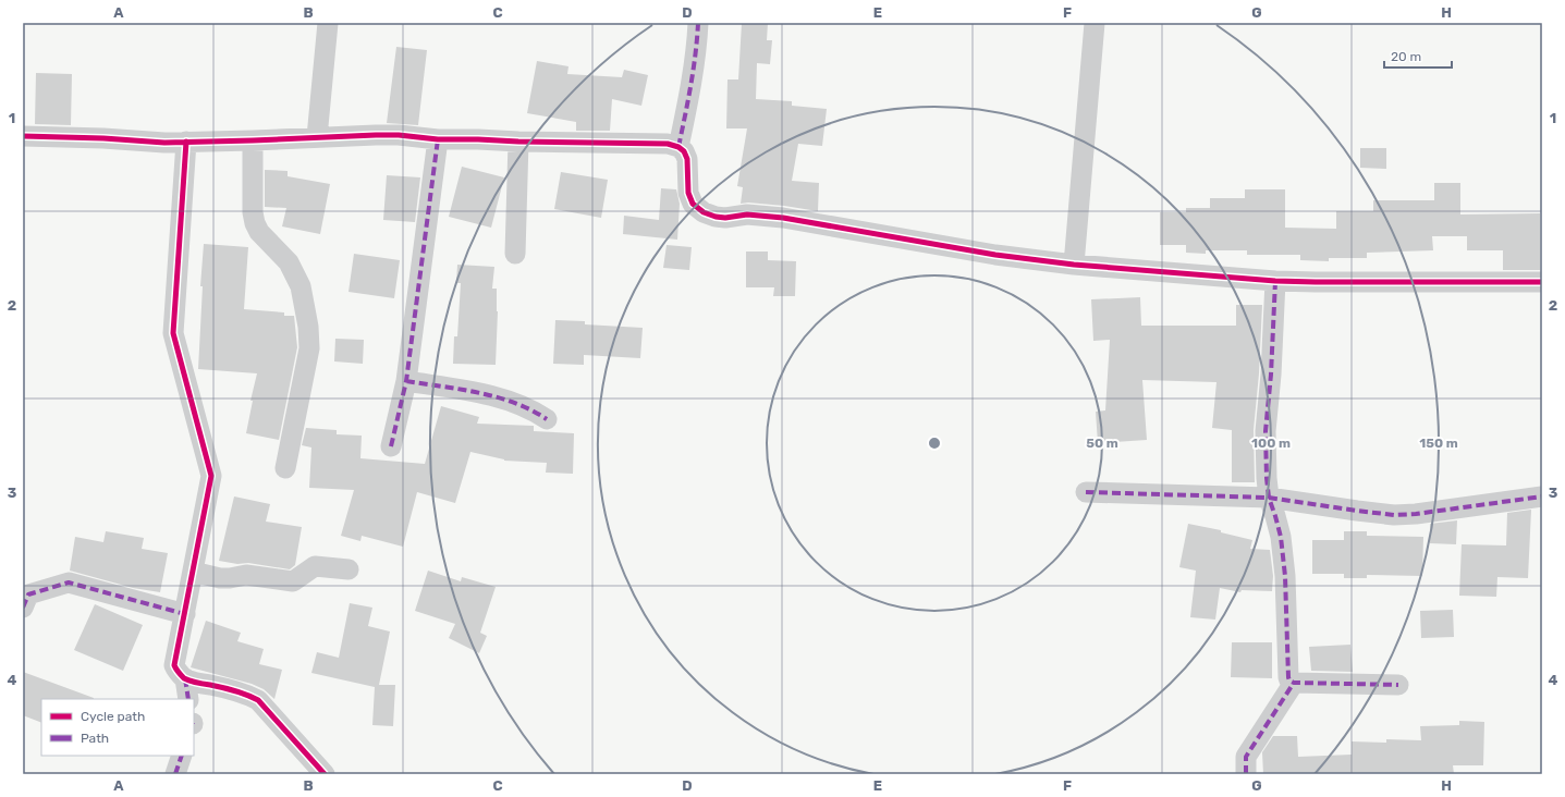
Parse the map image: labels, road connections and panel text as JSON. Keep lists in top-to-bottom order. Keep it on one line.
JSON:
{"legend":["Cycle path","Path"],"scale_bar":"20 m","grid":{"columns":["A","B","C","D","E","F","G","H"],"rows":["1","2","3","4"]},"rings":["50 m","100 m","150 m"]}
